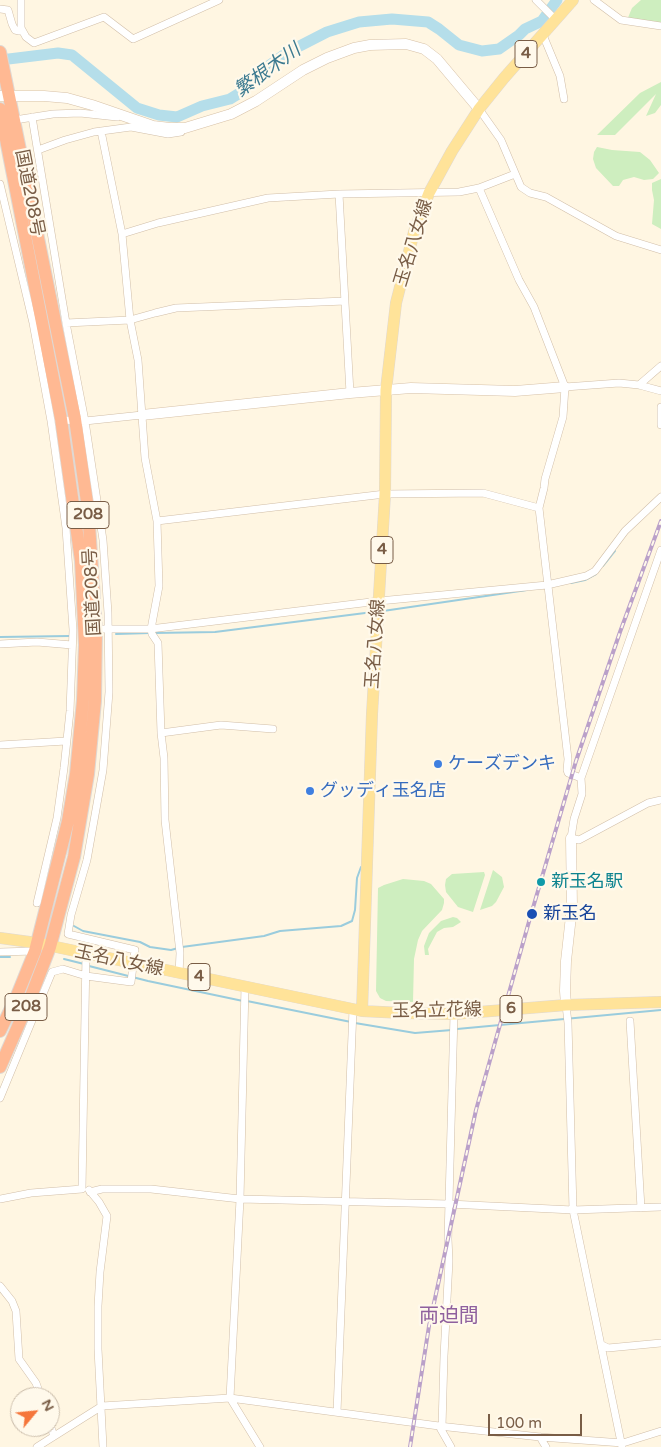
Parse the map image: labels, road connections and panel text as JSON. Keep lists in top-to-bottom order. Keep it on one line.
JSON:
{"streets":{"highway":["国道208号","208"],"main road":["4","玉名八女線","6","玉名立花線"]},"crossings":[["国道208号","玉名八女線"],["玉名八女線","玉名立花線"]],"districts":["両迫間"],"water":["繁根木川"],"places":["ケーズデンキ","グッディ玉名店","新玉名駅","新玉名"],"scale_bar":"100 m","north":"top right"}
